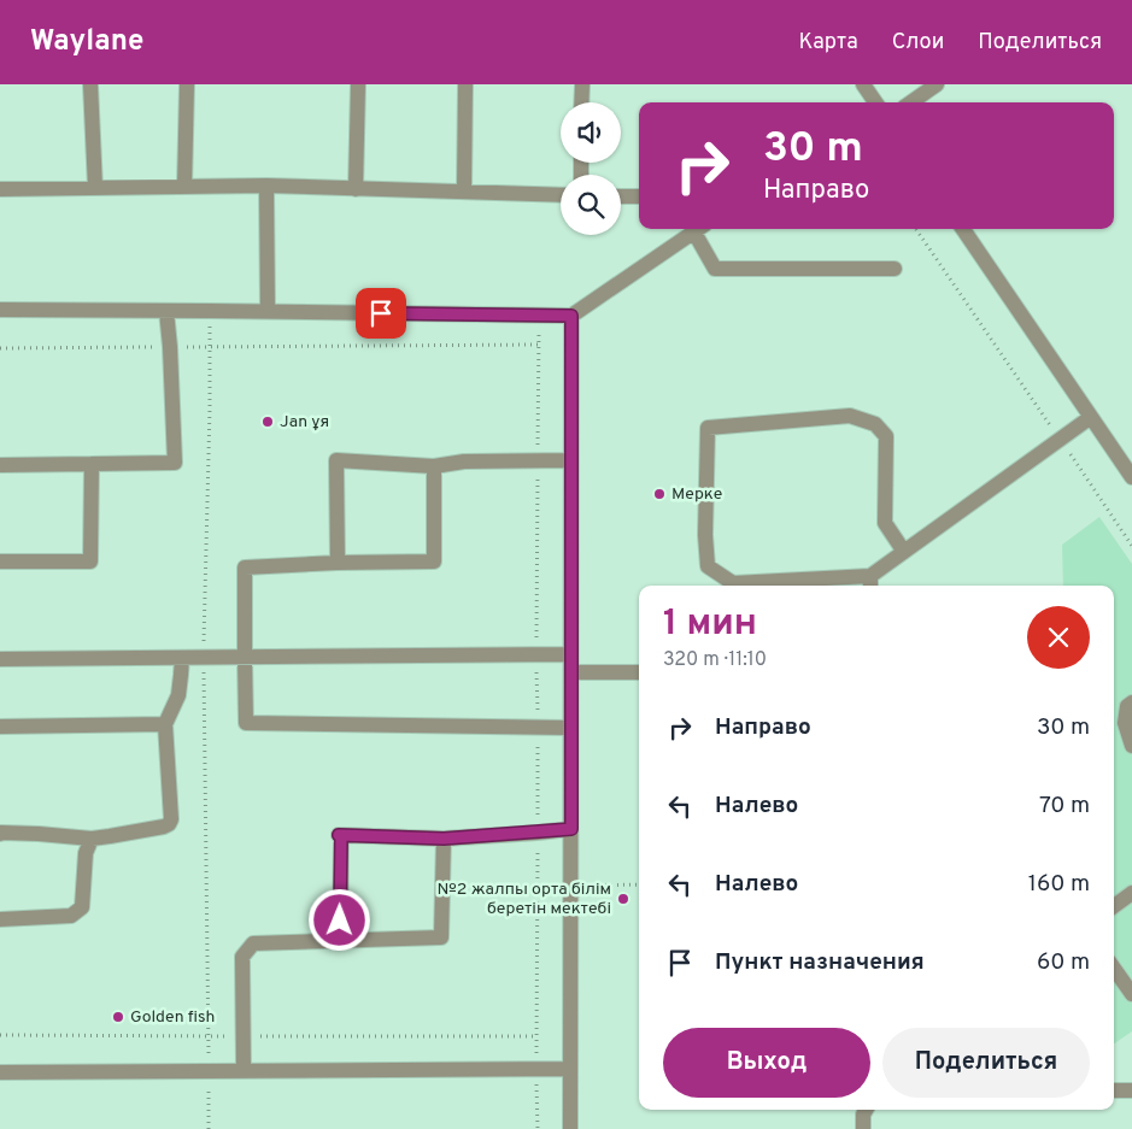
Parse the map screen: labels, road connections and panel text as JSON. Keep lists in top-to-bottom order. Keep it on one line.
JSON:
{"places":["Jan ұя","Мерке","№2 жалпы орта білім беретін мектебі","Golden fish"],"page":{"header":"Waylane","nav":["Карта","Слои","Поделиться"],"turn":["30 m","Направо"],"heading":["1 мин","320 m · 11:10"],"list":[{"name":"Направо","value":"30 m"},{"name":"Налево","value":"70 m"},{"name":"Налево","value":"160 m"},{"name":"Пункт назначения","value":"60 m"}],"buttons":["Выход","Поделиться"]}}
